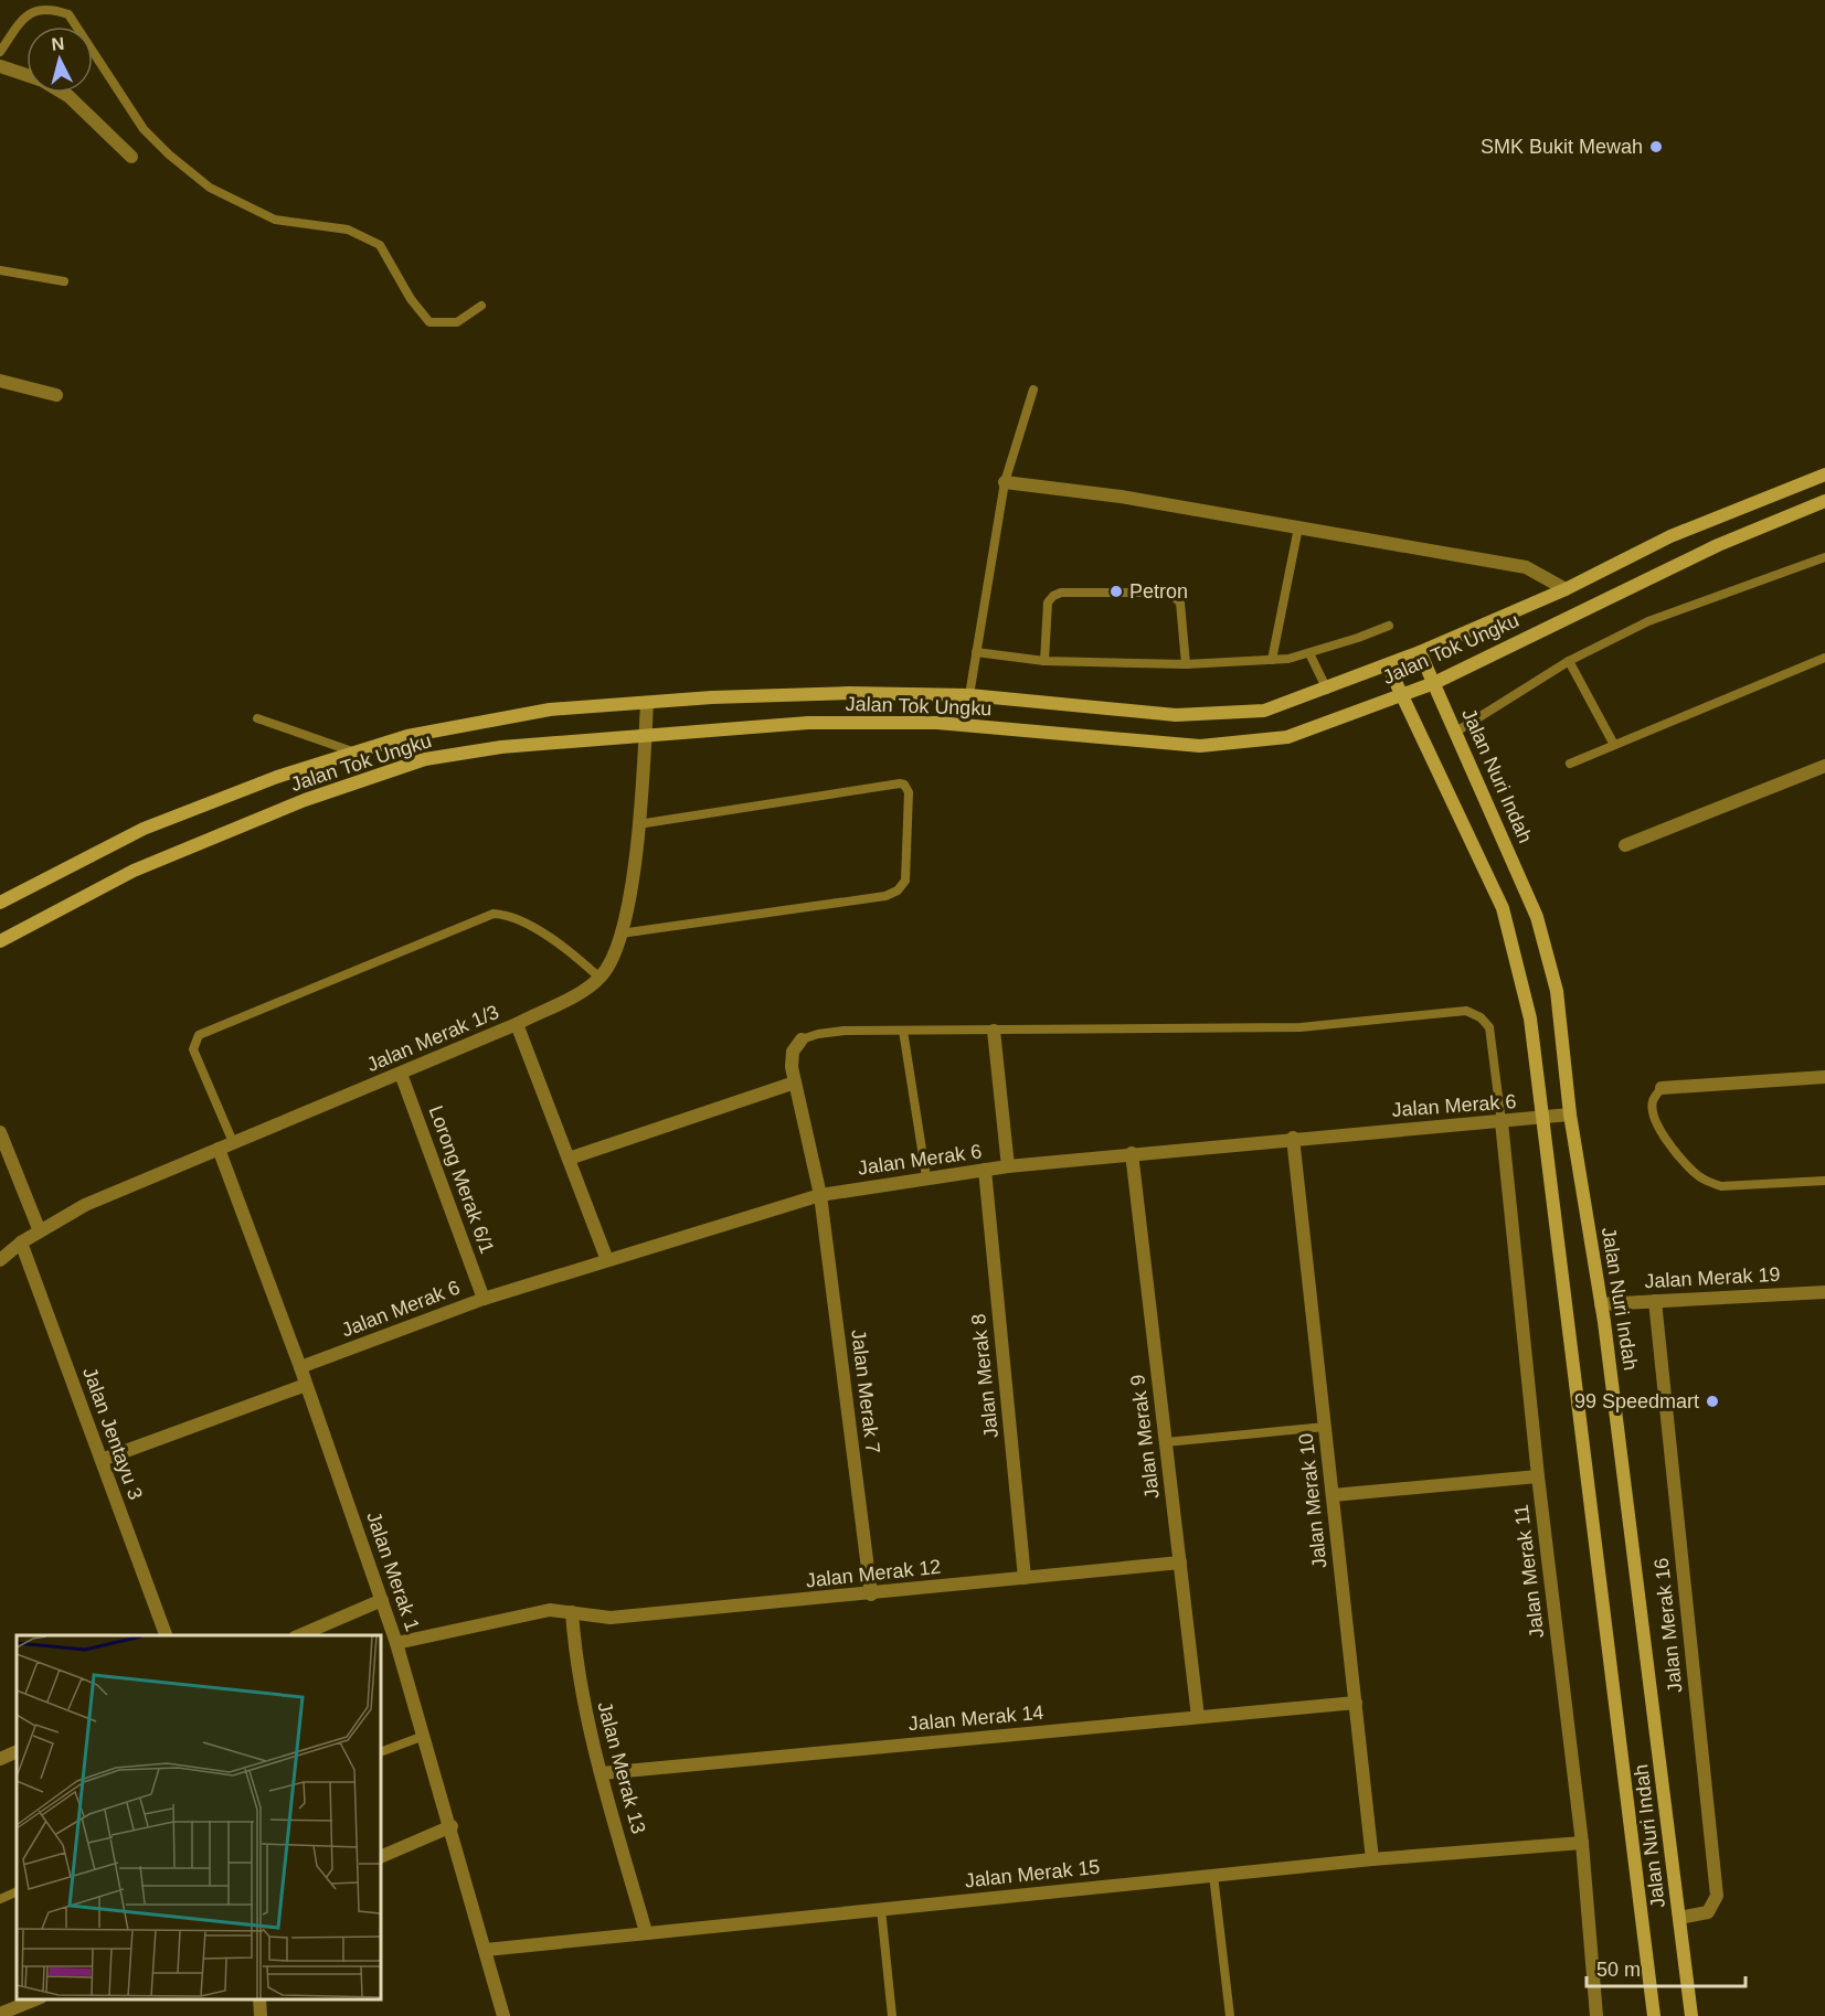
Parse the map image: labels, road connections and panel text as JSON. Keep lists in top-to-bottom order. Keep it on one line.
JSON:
{"streets":{"main road":["Jalan Tok Ungku","Jalan Nuri Indah"],"street":["Jalan Merak 1/3","Jalan Merak 6","Lorong Merak 6/1","Jalan Merak 19","Jalan Merak 8","Jalan Merak 7","Jalan Jentayu 3","Jalan Merak 9","Jalan Merak 10","Jalan Merak 1","Jalan Merak 11","Jalan Merak 12","Jalan Merak 16","Jalan Merak 14","Jalan Merak 13","Jalan Merak 15"]},"crossings":[["Jalan Tok Ungku","Jalan Nuri Indah"],["Jalan Tok Ungku","Jalan Merak 1/3"],["Jalan Nuri Indah","Jalan Merak 6"],["Jalan Nuri Indah","Jalan Merak 19"],["Jalan Nuri Indah","Jalan Merak 16"],["Jalan Merak 1/3","Lorong Merak 6/1"],["Jalan Merak 1/3","Jalan Jentayu 3"],["Jalan Merak 1/3","Jalan Merak 1"],["Jalan Merak 6","Lorong Merak 6/1"],["Jalan Merak 6","Jalan Merak 8"],["Jalan Merak 6","Jalan Merak 7"],["Jalan Merak 6","Jalan Merak 9"],["Jalan Merak 6","Jalan Merak 10"],["Jalan Merak 6","Jalan Merak 1"],["Jalan Merak 6","Jalan Merak 11"],["Jalan Merak 19","Jalan Merak 16"],["Jalan Merak 8","Jalan Merak 12"],["Jalan Merak 7","Jalan Merak 12"],["Jalan Merak 9","Jalan Merak 12"],["Jalan Merak 9","Jalan Merak 14"],["Jalan Merak 10","Jalan Merak 14"],["Jalan Merak 10","Jalan Merak 15"],["Jalan Merak 1","Jalan Merak 12"],["Jalan Merak 1","Jalan Merak 15"],["Jalan Merak 11","Jalan Merak 15"],["Jalan Merak 12","Jalan Merak 13"],["Jalan Merak 14","Jalan Merak 13"],["Jalan Merak 13","Jalan Merak 15"]],"places":["SMK Bukit Mewah","Petron","99 Speedmart"],"scale_bar":"50 m","north":"top"}
